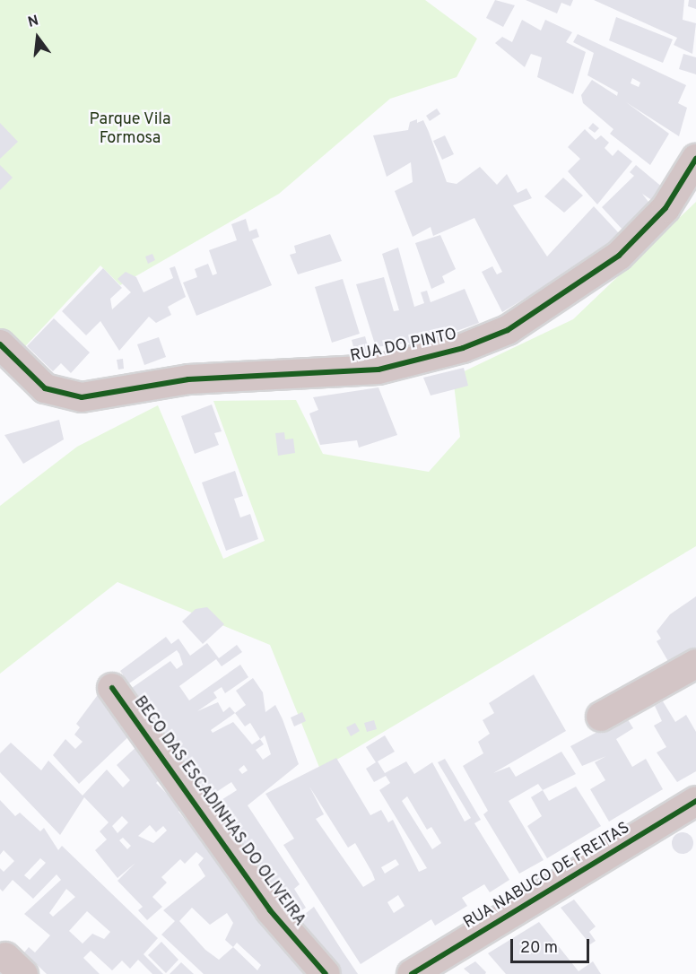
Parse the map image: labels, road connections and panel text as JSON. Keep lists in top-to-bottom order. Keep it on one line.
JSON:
{"streets":{"street":["RUA DO PINTO","BECO DAS ESCADINHAS DO OLIVEIRA","RUA NABUCO DE FREITAS"]},"parks":["Parque Vila Formosa"],"scale_bar":"20 m","north":"top"}
